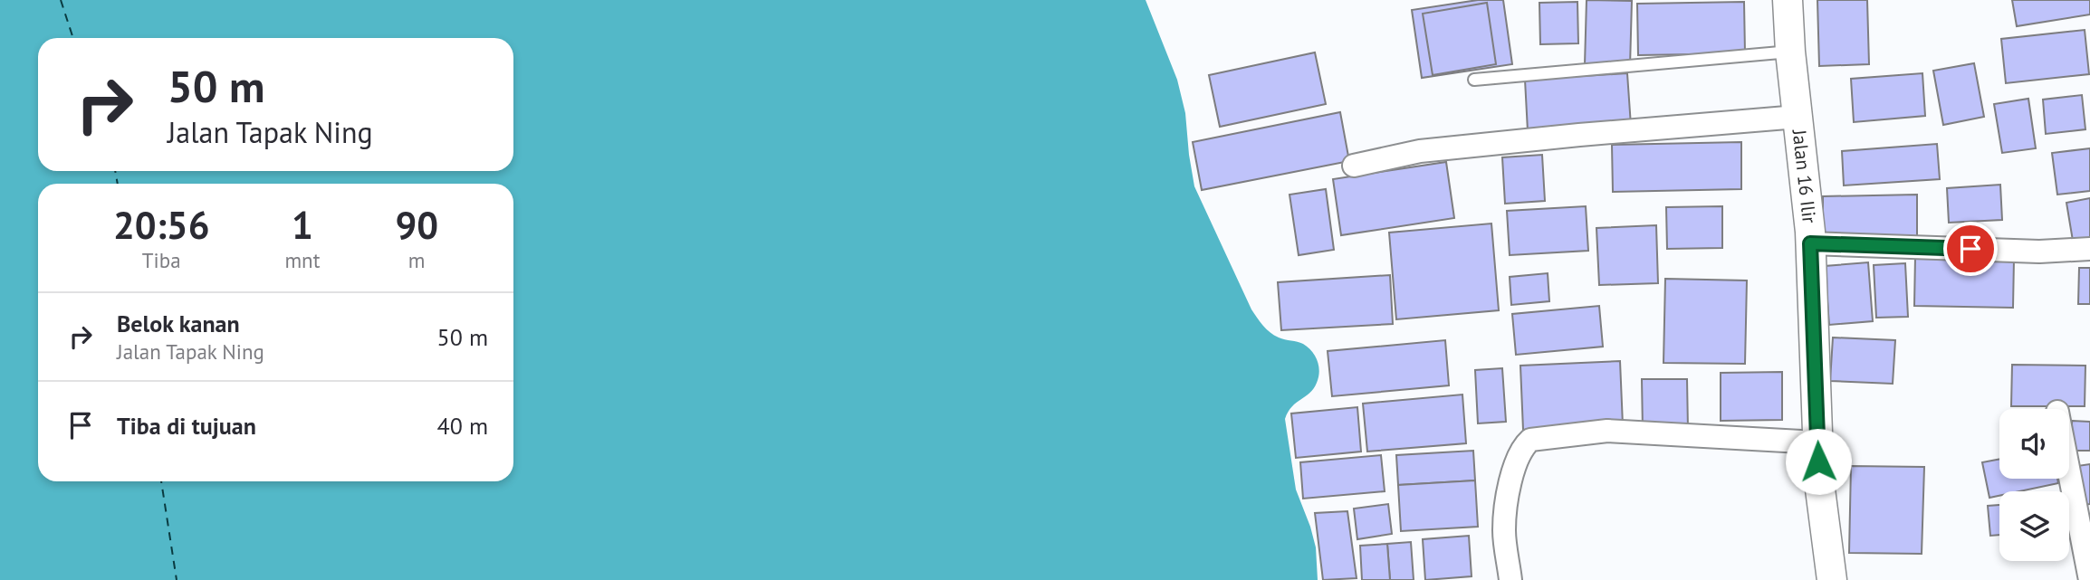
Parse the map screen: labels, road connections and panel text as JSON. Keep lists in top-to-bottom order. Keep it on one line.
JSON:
{"streets":{"street":["Jalan 16 Ilir"]},"page":{"turn":["50 m","Jalan Tapak Ning"],"eta":["20:56","Tiba","1","mnt","90","m"],"list":[{"name":"Belok kanan","note":"Jalan Tapak Ning","value":"50 m"},{"name":"Tiba di tujuan","value":"40 m"}]}}
